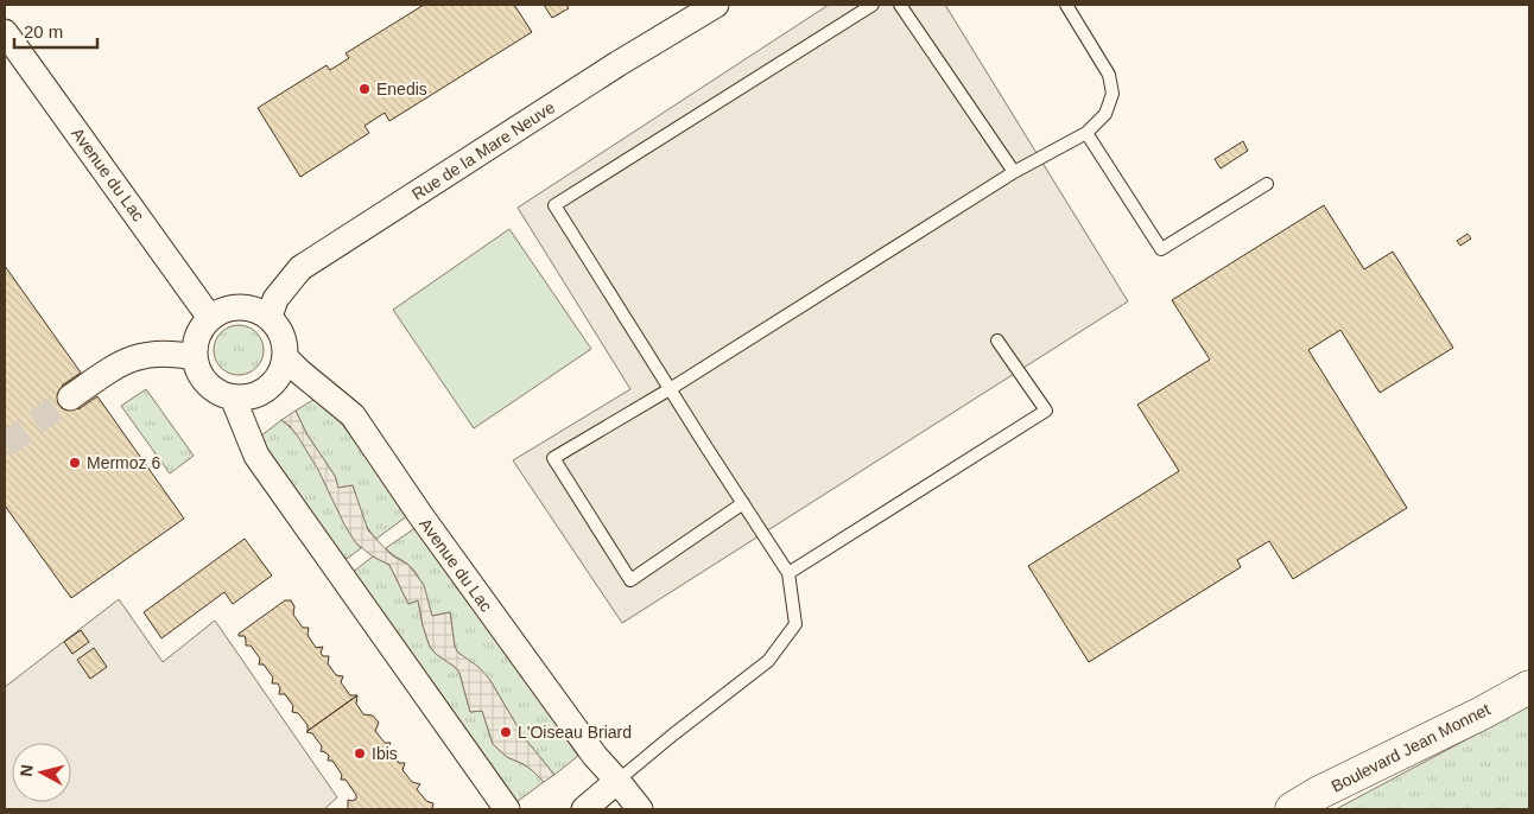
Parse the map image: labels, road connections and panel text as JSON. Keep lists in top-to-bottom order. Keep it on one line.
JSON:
{"streets":{"main road":["Boulevard Jean Monnet"],"street":["Rue de la Mare Neuve","Avenue du Lac"]},"crossings":[["Rue de la Mare Neuve","Avenue du Lac"]],"places":["Enedis","Mermoz 6","L'Oiseau Briard","Ibis"],"scale_bar":"20 m","north":"left"}
